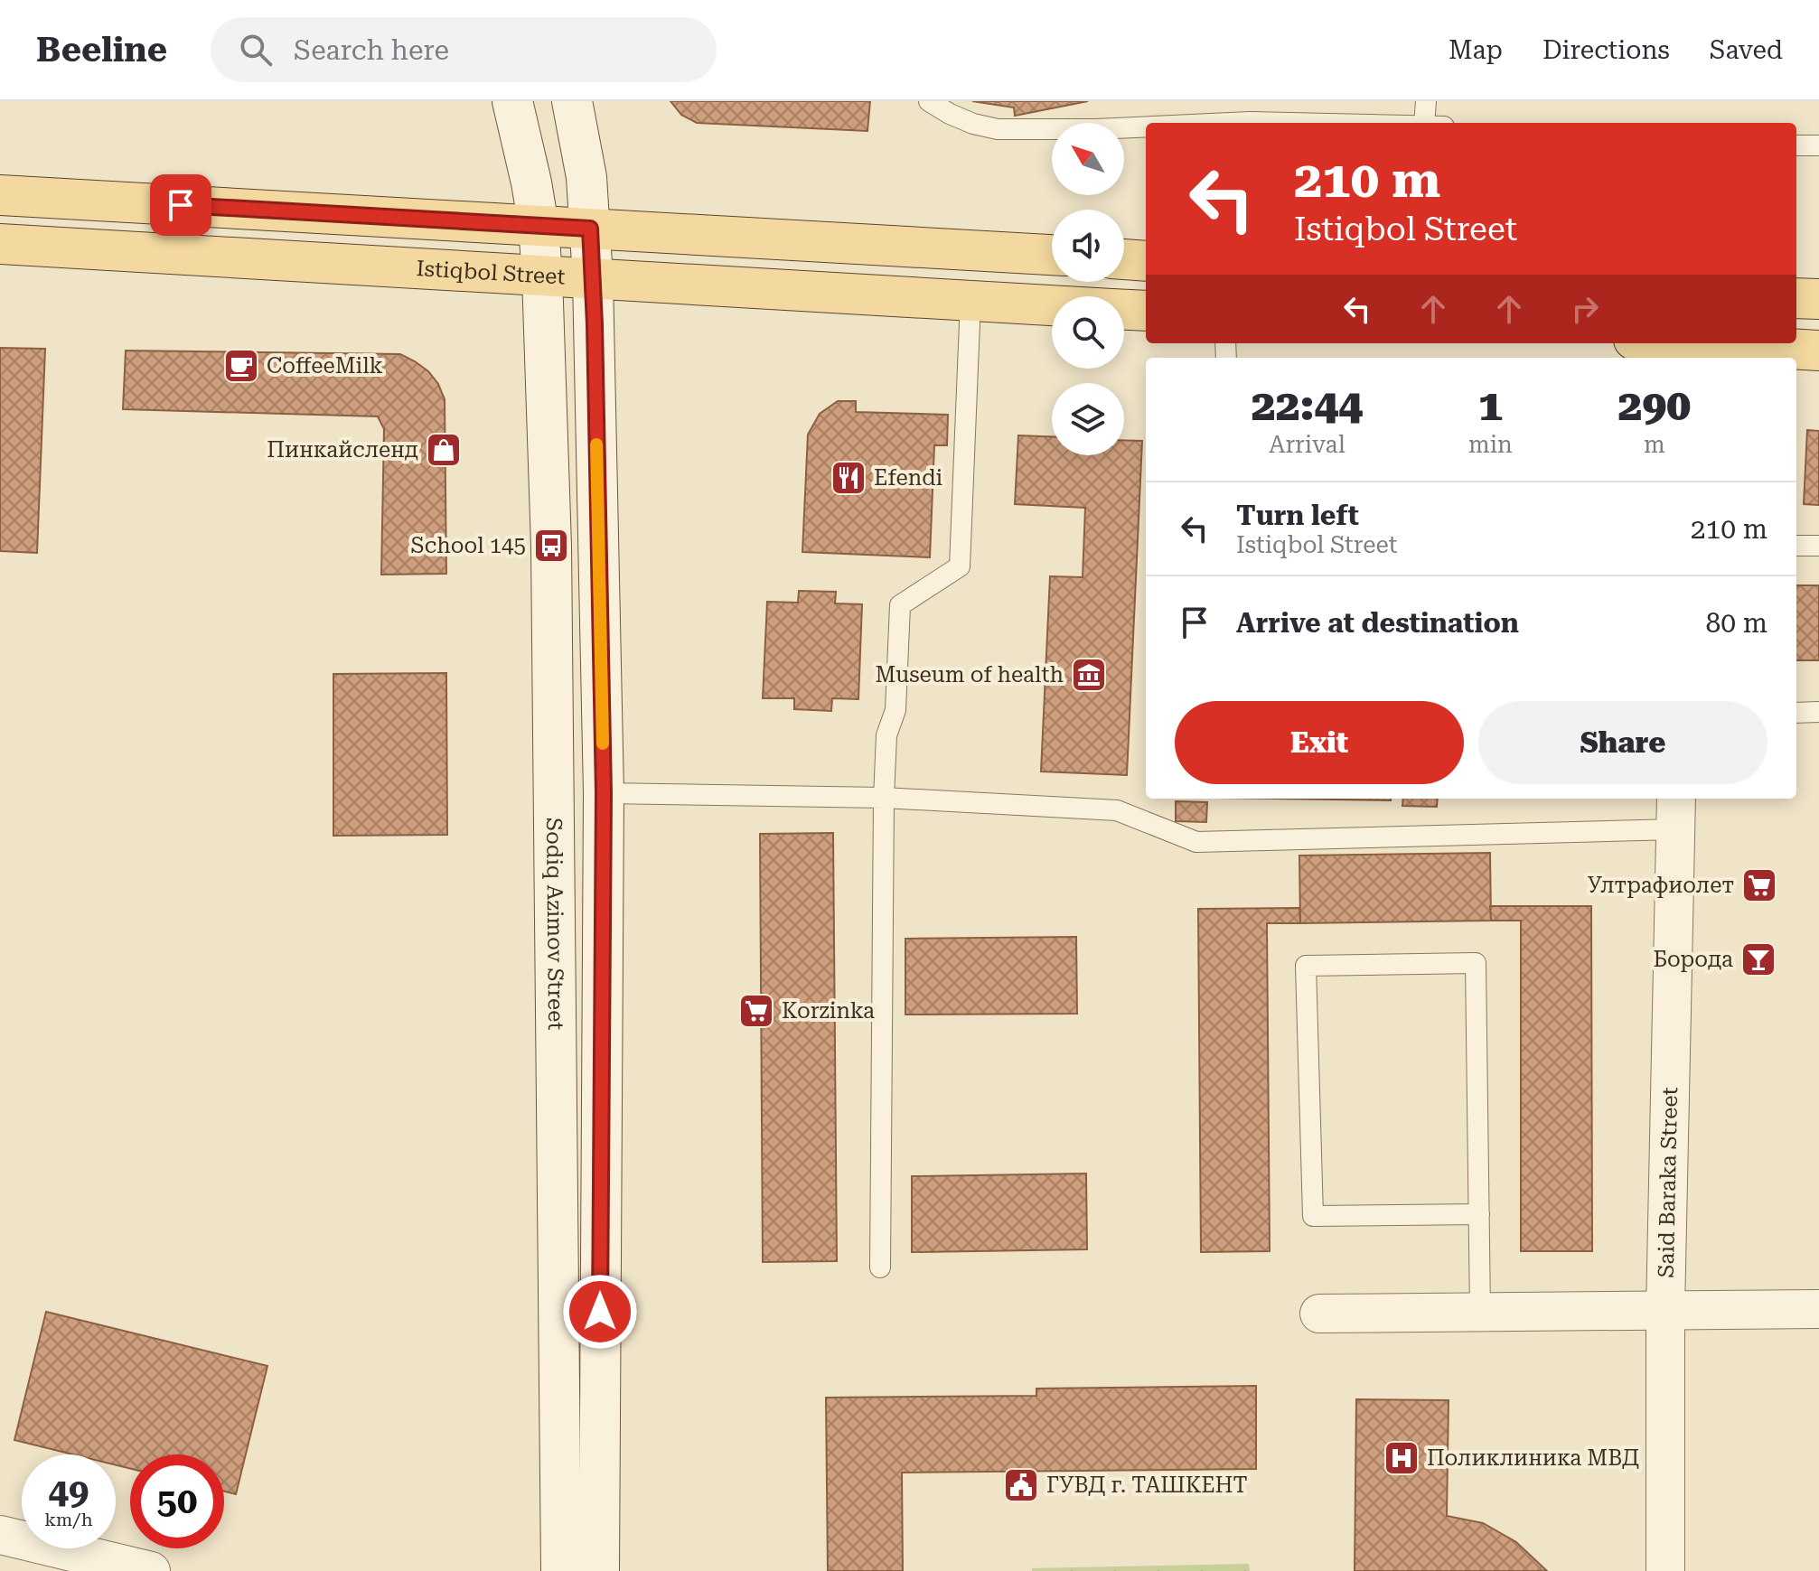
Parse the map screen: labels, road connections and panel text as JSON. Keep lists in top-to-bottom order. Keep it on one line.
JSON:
{"streets":{"main road":["Istiqbol Street","Sodiq Azimov Street"],"street":["Said Baraka Street"]},"crossings":[["Istiqbol Street","Sodiq Azimov Street"]],"places":{"cafe":["CoffeeMilk"],"shop":["Пинкайсленд"],"restaurant":["Efendi"],"bus stop":["School 145"],"museum":["Museum of health"],"supermarket":["Ултрафиолет","Korzinka"],"bar":["Борода"],"hospital":["Поликлиника МВД"],"public building":["ГУВД г. ТАШКЕНТ"]},"north":"top left","page":{"header":"Beeline","search":"Search here","nav":["Map","Directions","Saved"],"turn":["210 m","Istiqbol Street"],"eta":["22:44","Arrival","1","min","290","m"],"list":[{"name":"Turn left","note":"Istiqbol Street","value":"210 m"},{"name":"Arrive at destination","value":"80 m"}],"buttons":["Exit","Share"],"speed":"49 km/h","limit":"50"}}
